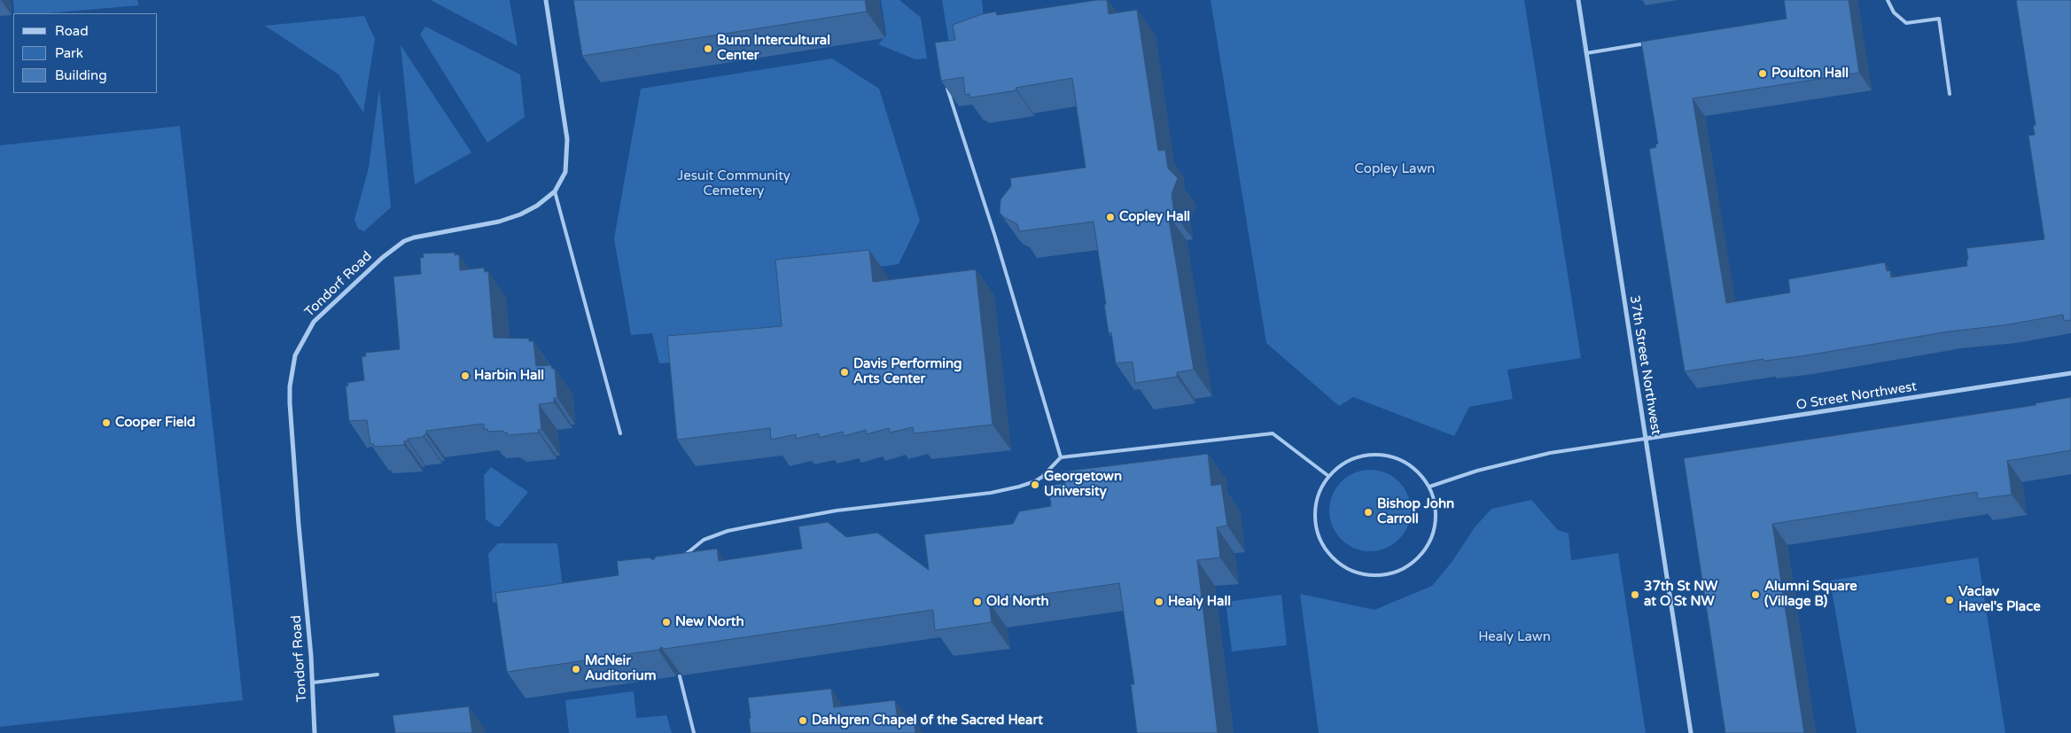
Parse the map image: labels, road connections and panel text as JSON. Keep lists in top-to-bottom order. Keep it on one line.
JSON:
{"streets":{"street":["Tondorf Road","37th Street Northwest","O Street Northwest"]},"crossings":[["37th Street Northwest","O Street Northwest"]],"parks":["Copley Lawn","Jesuit Community Cemetery","Healy Lawn"],"places":["Bunn Intercultural Center","Poulton Hall","Copley Hall","Davis Performing Arts Center","Harbin Hall","Cooper Field","Georgetown University","Bishop John Carroll","37th St NW at O St NW","Alumni Square (Village B)","Vaclav Havel's Place","Old North","Healy Hall","New North","McNeir Auditorium","Dahlgren Chapel of the Sacred Heart"],"legend":["Road","Park","Building"]}
